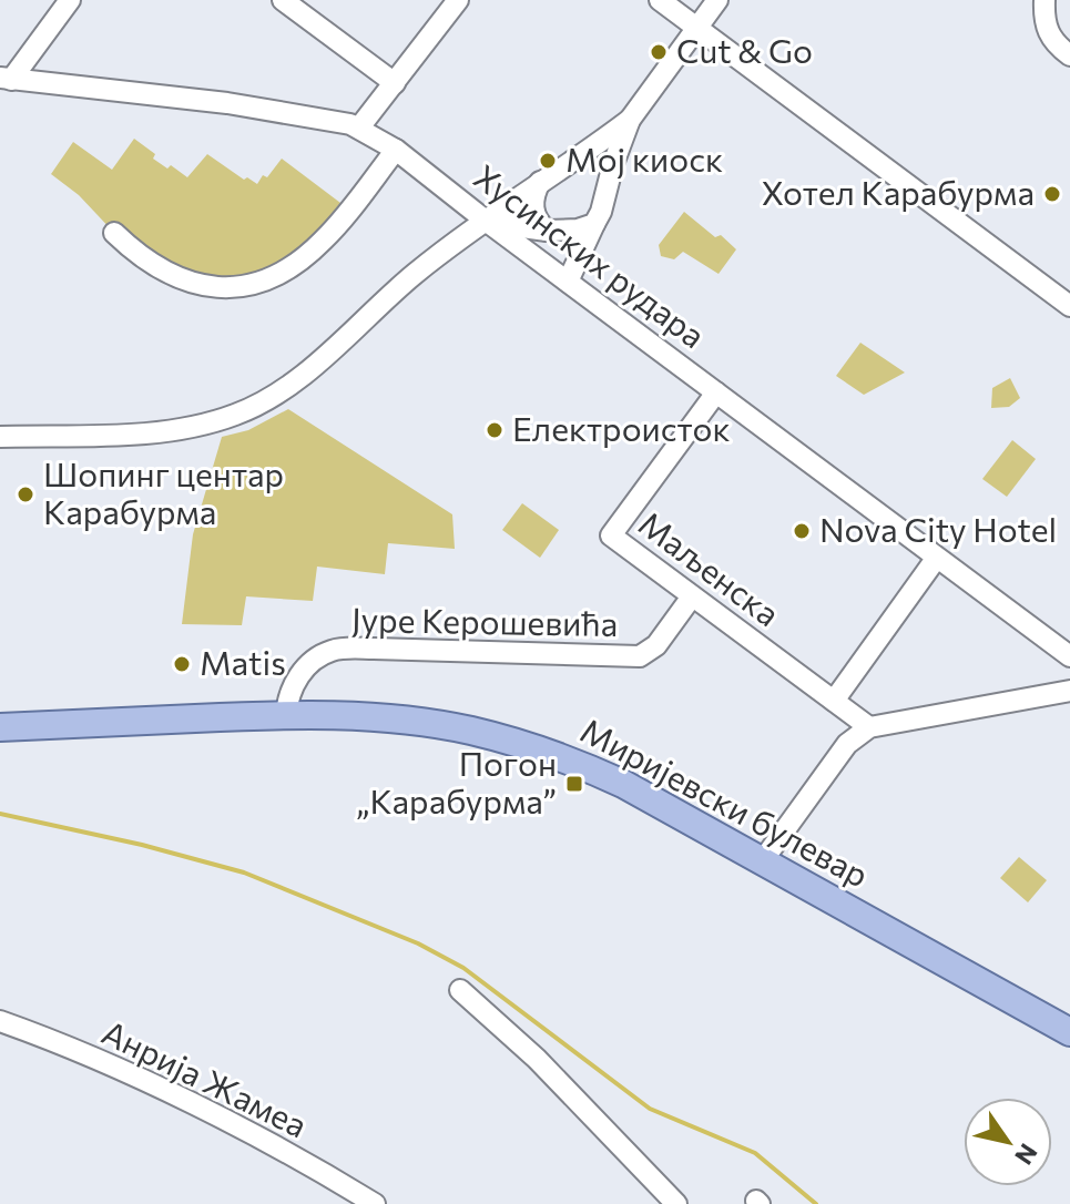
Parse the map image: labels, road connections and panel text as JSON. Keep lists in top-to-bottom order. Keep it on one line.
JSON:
{"streets":{"main road":["Миријевски булевар"],"street":["Хусинских рудара","Маљенска","Јуре Керошевића","Анрија Жамеа"]},"crossings":[["Хусинских рудара","Маљенска"],["Маљенска","Јуре Керошевића"],["Јуре Керошевића","Миријевски булевар"]],"places":{"other":["Cut & Go","Мој киоск","Хотел Карабурма","Електроисток","Шопинг центар Карабурма","Nova City Hotel","Matis"],"transit":["Погон „Карабурма”"]},"north":"bottom right"}
